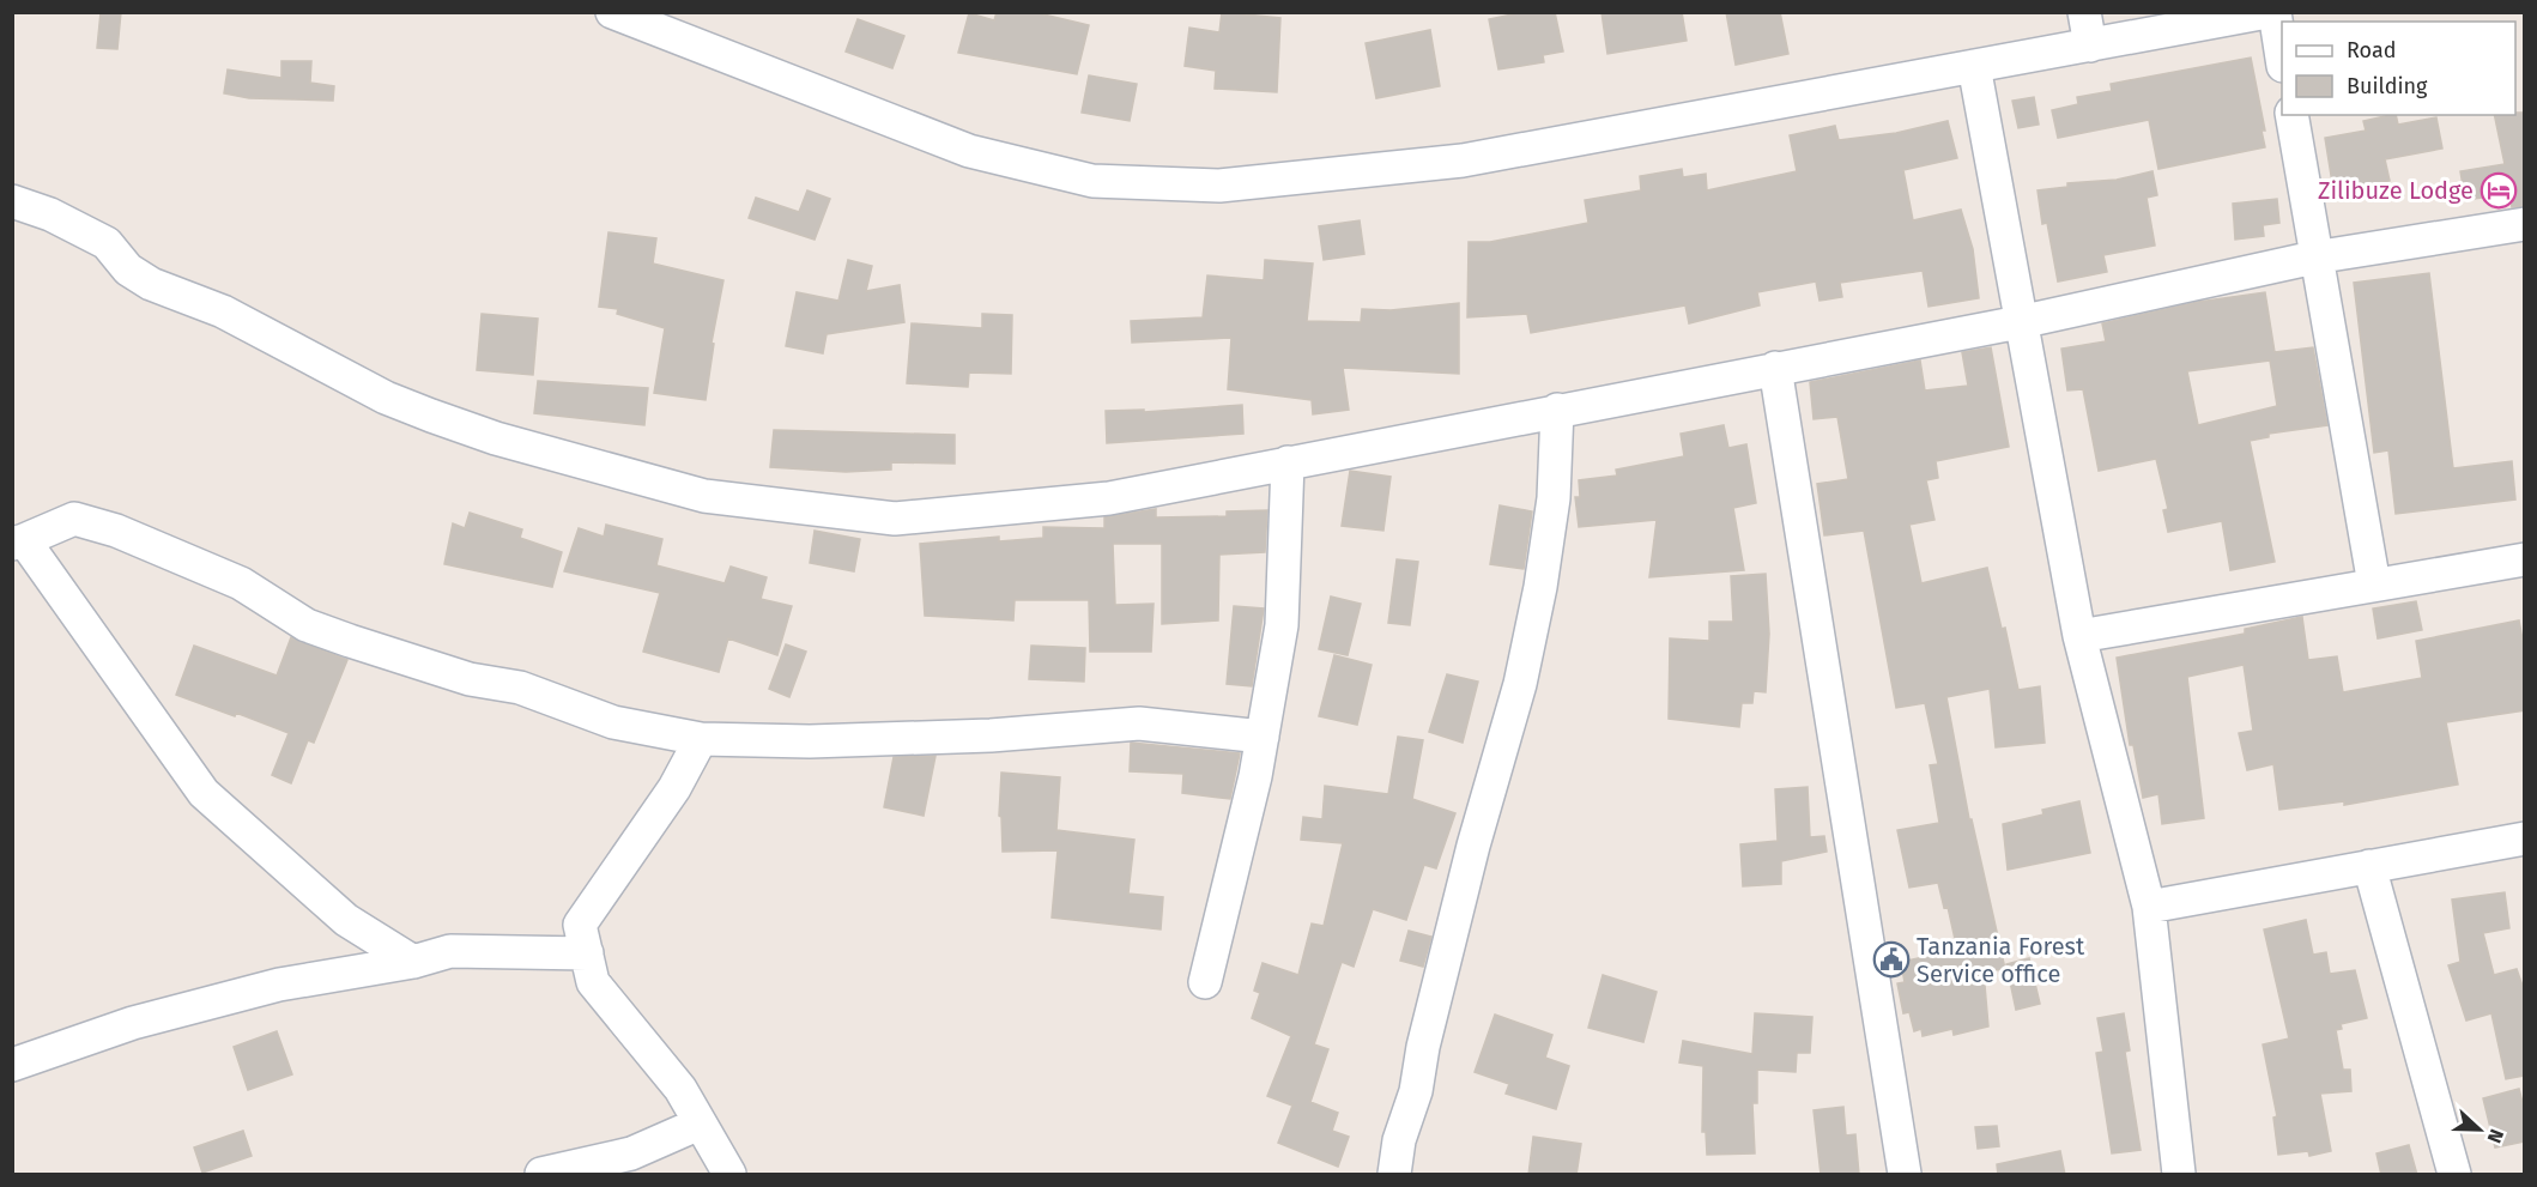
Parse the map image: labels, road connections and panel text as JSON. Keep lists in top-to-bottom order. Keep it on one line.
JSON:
{"places":{"hotel":["Zilibuze Lodge"],"public building":["Tanzania Forest Service office"]},"legend":["Road","Building"],"north":"right"}
